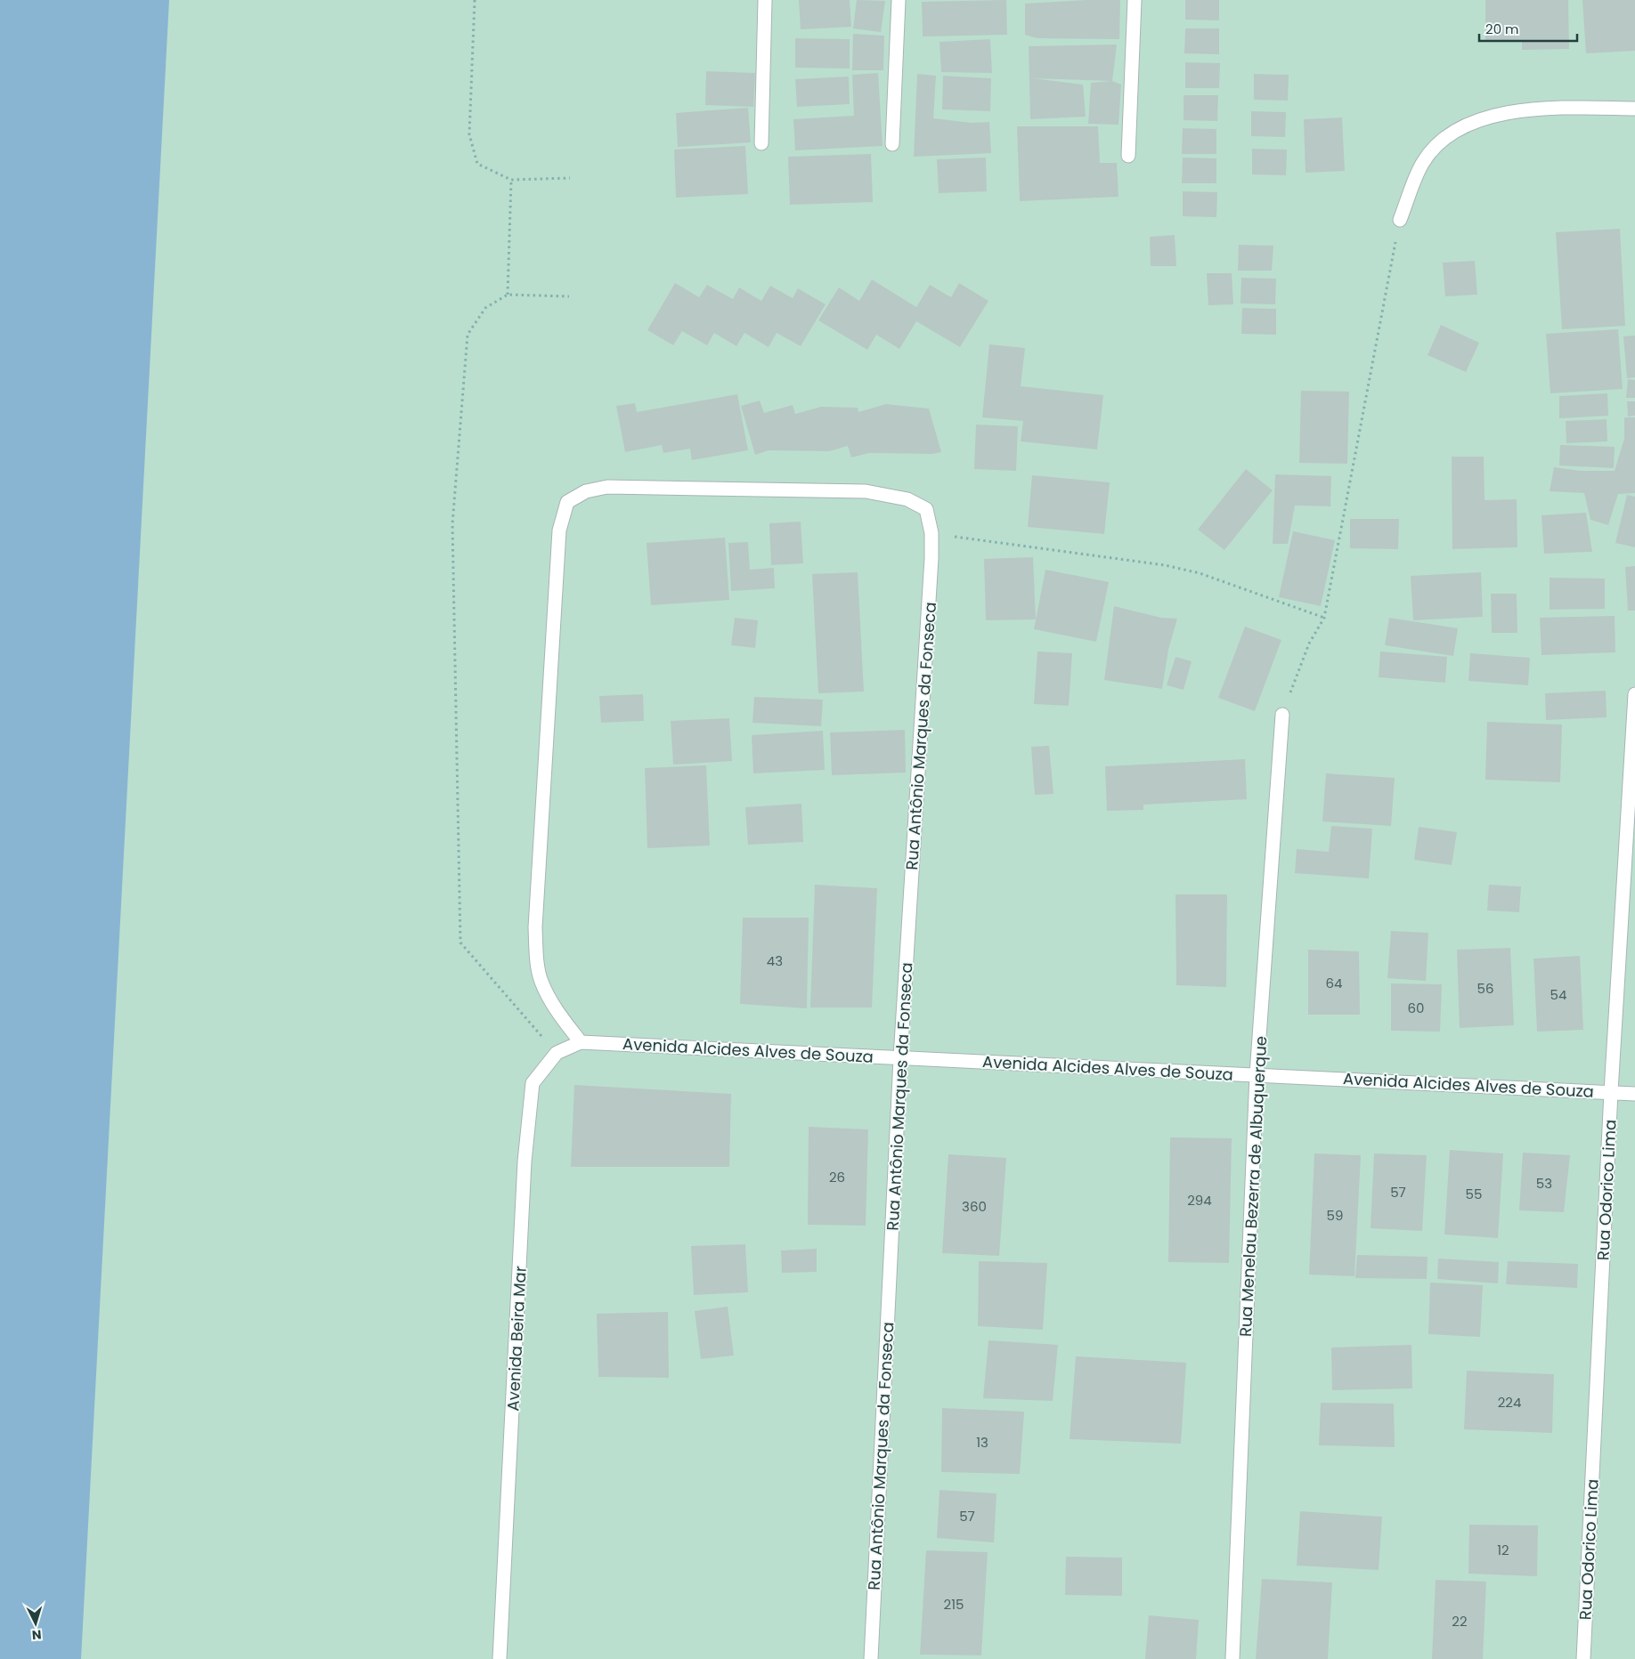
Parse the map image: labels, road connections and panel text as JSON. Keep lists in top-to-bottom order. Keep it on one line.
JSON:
{"streets":{"street":["Rua Antônio Marques da Fonseca","Avenida Alcides Alves de Souza","Rua Menelau Bezerra de Albuquerque","Rua Odorico Lima","Avenida Beira Mar"]},"crossings":[["Rua Antônio Marques da Fonseca","Avenida Alcides Alves de Souza"],["Rua Antônio Marques da Fonseca","Avenida Beira Mar"],["Avenida Alcides Alves de Souza","Rua Menelau Bezerra de Albuquerque"],["Avenida Alcides Alves de Souza","Rua Odorico Lima"],["Avenida Alcides Alves de Souza","Avenida Beira Mar"]],"house_numbers":["43","64","56","54","60","26","53","57","55","294","360","59","224","13","57","12","215","22"],"scale_bar":"20 m","north":"bottom"}
